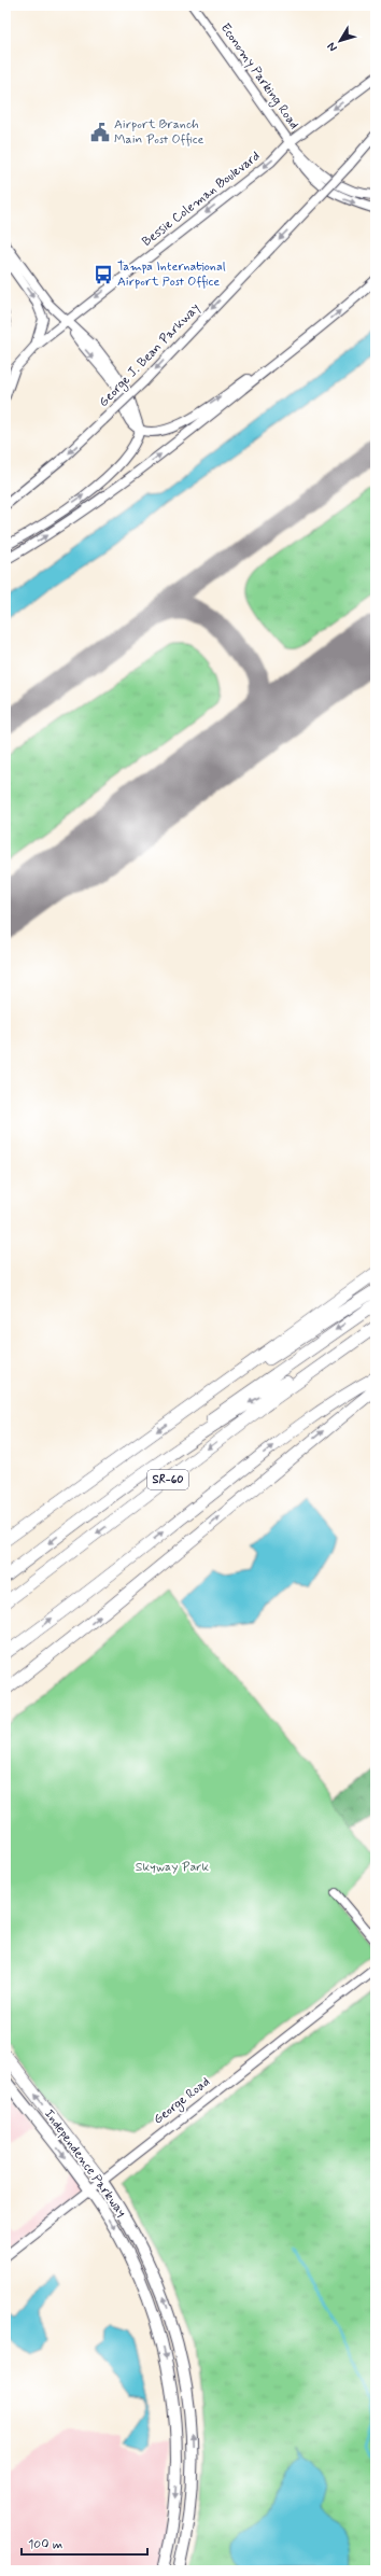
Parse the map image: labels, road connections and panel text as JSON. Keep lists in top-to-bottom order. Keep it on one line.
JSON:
{"streets":{"highway":["SR-60"],"main road":["Independence Parkway"],"street":["Economy Parking Road","Bessie Coleman Boulevard","George J. Bean Parkway","George Road"]},"crossings":[["Economy Parking Road","Bessie Coleman Boulevard"],["George Road","Independence Parkway"]],"one_way":["Bessie Coleman Boulevard"],"parks":["Skyway Park"],"places":{"public building":["Airport Branch Main Post Office"],"bus stop":["Tampa International Airport Post Office"]},"scale_bar":"100 m","north":"bottom left"}
